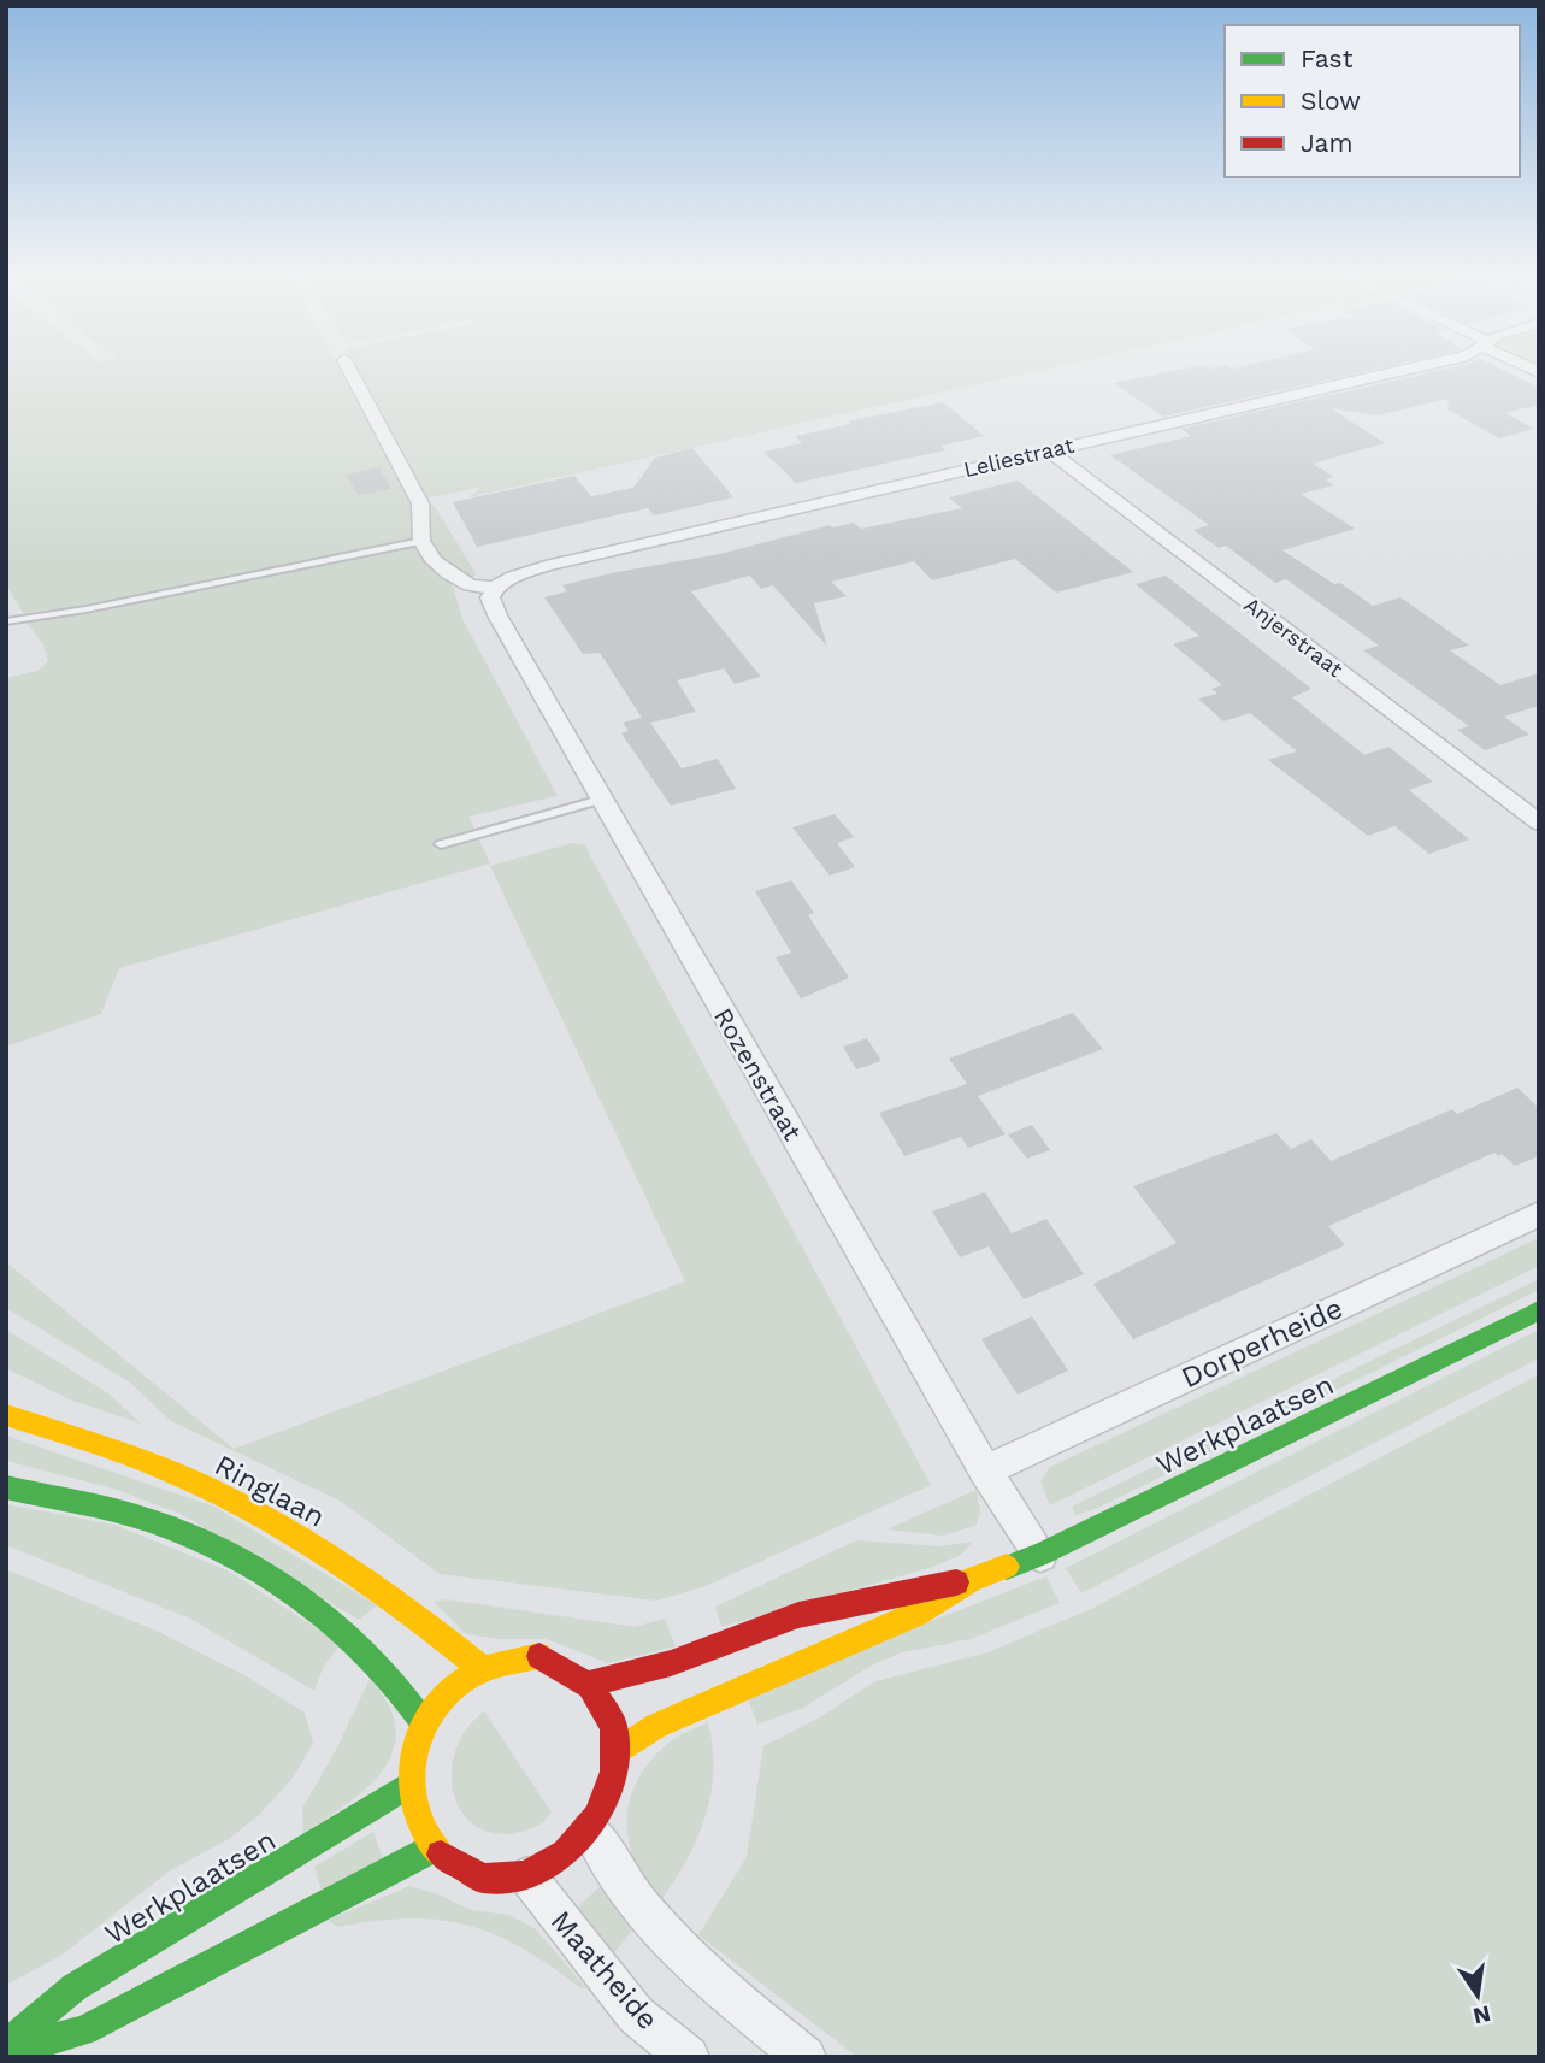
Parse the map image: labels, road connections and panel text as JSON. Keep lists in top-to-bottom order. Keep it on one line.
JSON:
{"streets":{"main road":["Werkplaatsen","Ringlaan"],"street":["Leliestraat","Anjerstraat","Rozenstraat","Dorperheide","Maatheide"]},"crossings":[["Leliestraat","Anjerstraat"],["Leliestraat","Rozenstraat"],["Rozenstraat","Dorperheide"],["Rozenstraat","Werkplaatsen"],["Werkplaatsen","Ringlaan"],["Werkplaatsen","Maatheide"],["Ringlaan","Maatheide"]],"legend":["Fast","Slow","Jam"],"north":"bottom"}
